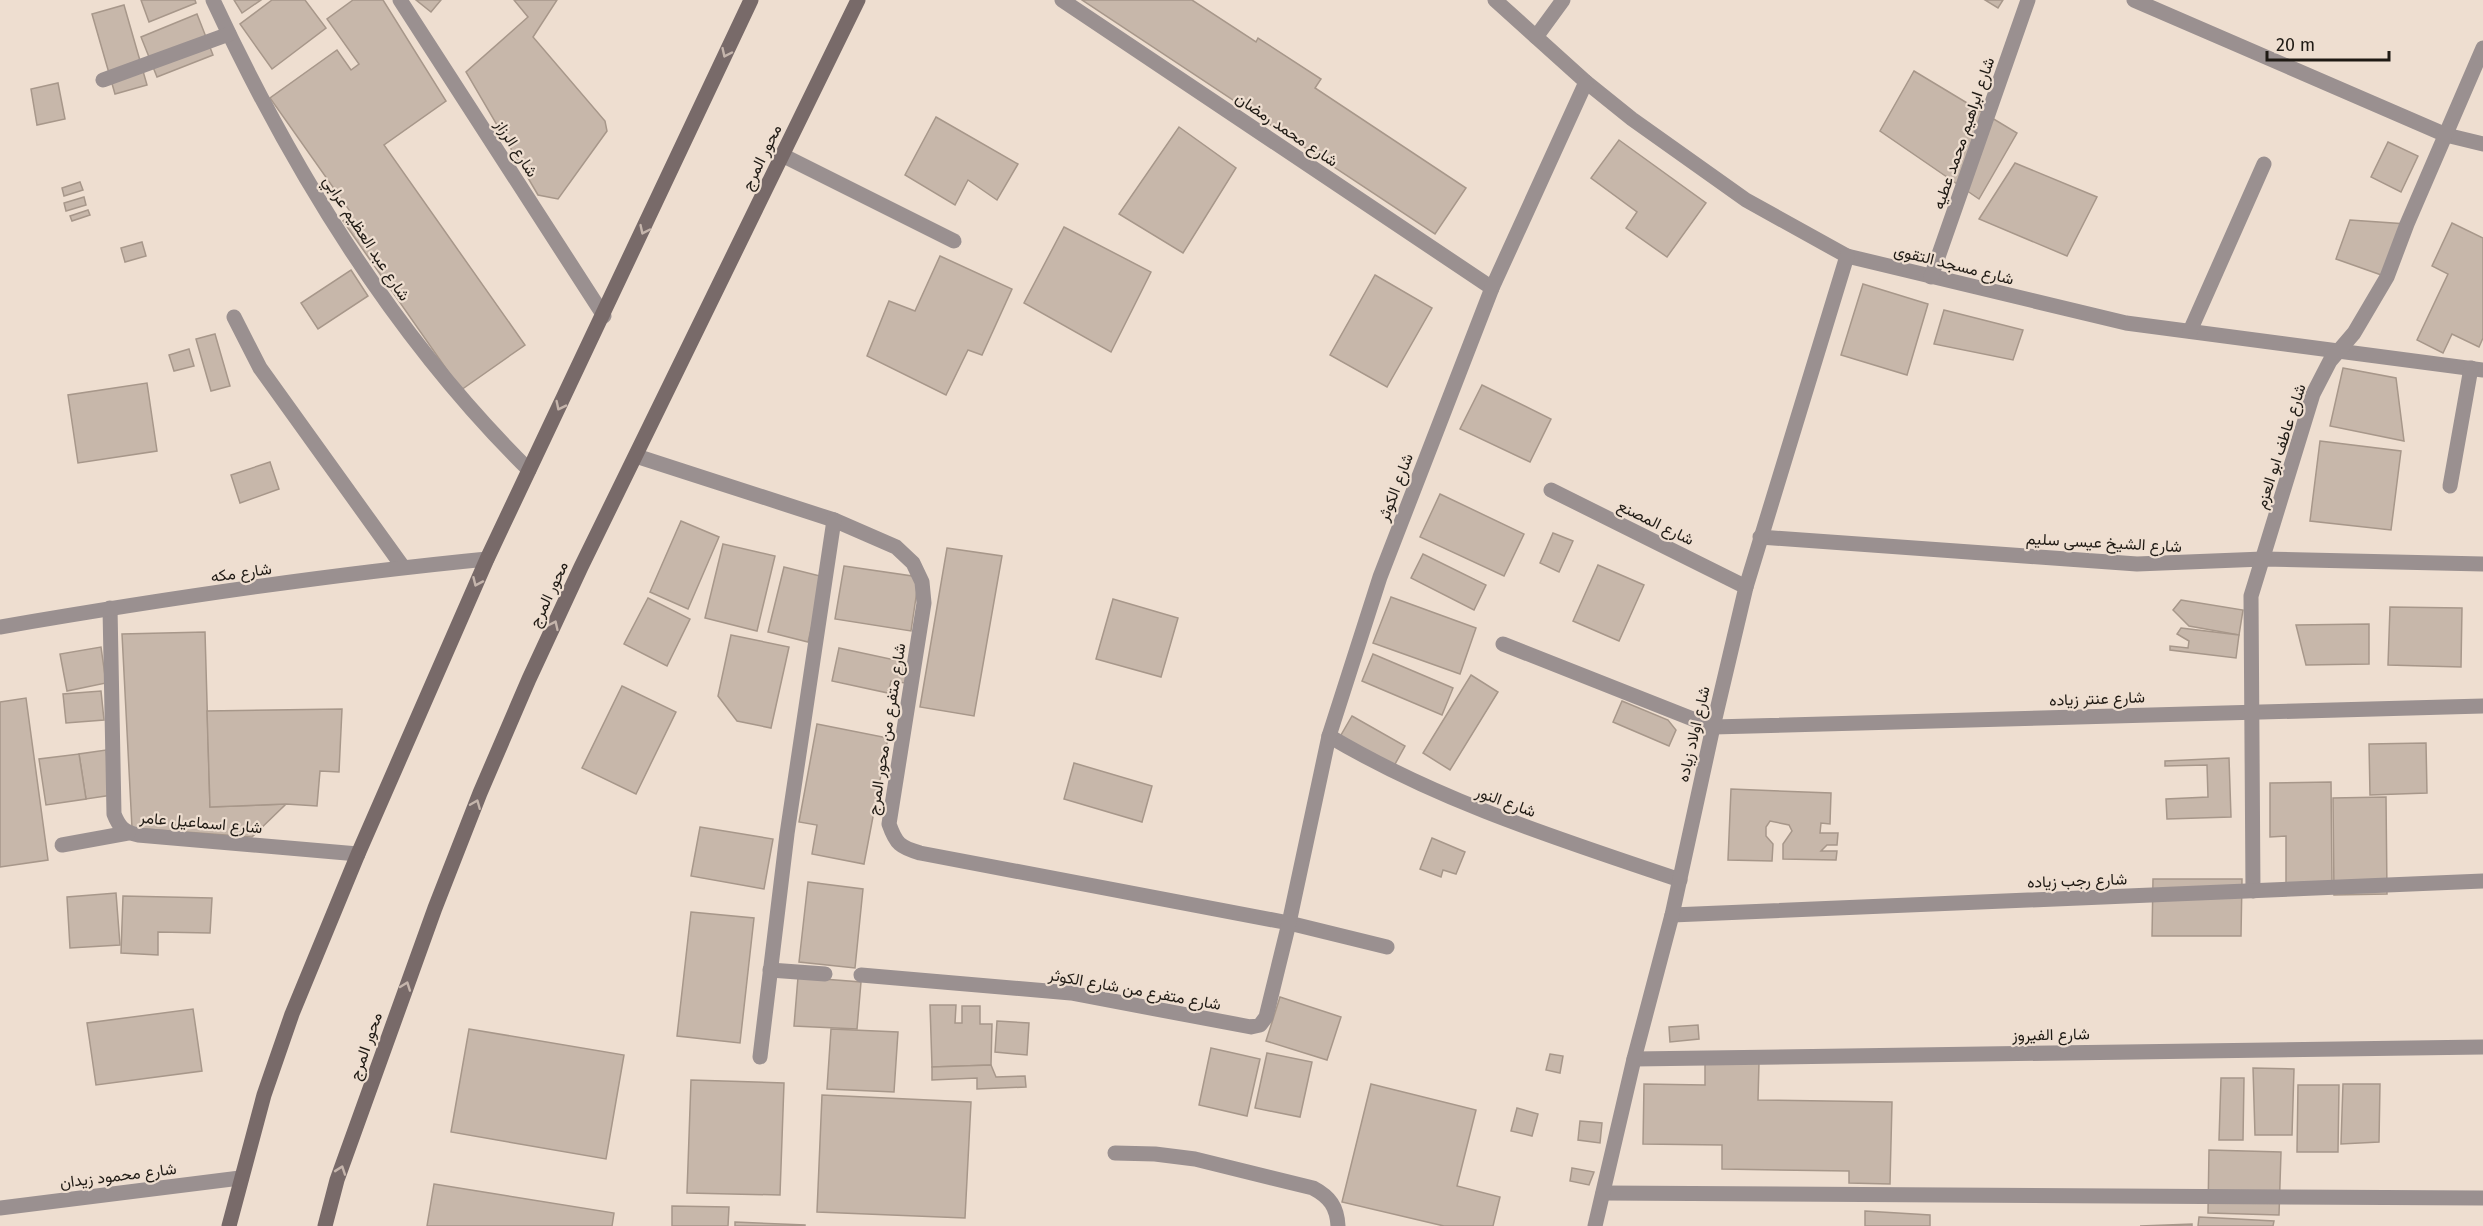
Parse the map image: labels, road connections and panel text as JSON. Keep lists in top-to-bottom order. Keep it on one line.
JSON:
{"streets":{"main road":["محور المرج"],"street":["شارع محمد رمضان","شارع ابراهيم محمد عطيه","شارع الرزاز","شارع عبد العظيم عرابي","شارع مسجد التقوى","شارع عاطف ابو العزم","شارع الكوثر","شارع المصنع","شارع الشيخ عيسى سليم","شارع مكه","شارع عنتر زياده","شارع متفرع من محور المرج","شارع اولاد زياده","شارع النور","شارع اسماعيل عامر","شارع رجب زياده","شارع متفرع من شارع الكوثر","شارع الفيروز","شارع محمود زيدان"]},"crossings":[["شارع محمد رمضان","شارع الكوثر"],["شارع ابراهيم محمد عطيه","شارع مسجد التقوى"],["محور المرج","شارع متفرع من محور المرج"],["شارع مسجد التقوى","شارع عاطف ابو العزم"],["شارع مسجد التقوى","شارع الكوثر"],["شارع مسجد التقوى","شارع اولاد زياده"],["شارع عاطف ابو العزم","شارع الشيخ عيسى سليم"],["شارع عاطف ابو العزم","شارع عنتر زياده"],["شارع عاطف ابو العزم","شارع رجب زياده"],["شارع الكوثر","شارع متفرع من محور المرج"],["شارع الكوثر","شارع النور"],["شارع الكوثر","شارع متفرع من شارع الكوثر"],["شارع المصنع","شارع اولاد زياده"],["شارع الشيخ عيسى سليم","شارع اولاد زياده"],["شارع مكه","شارع اسماعيل عامر"],["شارع عنتر زياده","شارع اولاد زياده"],["شارع متفرع من محور المرج","شارع متفرع من شارع الكوثر"],["شارع اولاد زياده","شارع النور"],["شارع اولاد زياده","شارع رجب زياده"],["شارع اولاد زياده","شارع الفيروز"]],"scale_bar":"20 m"}
